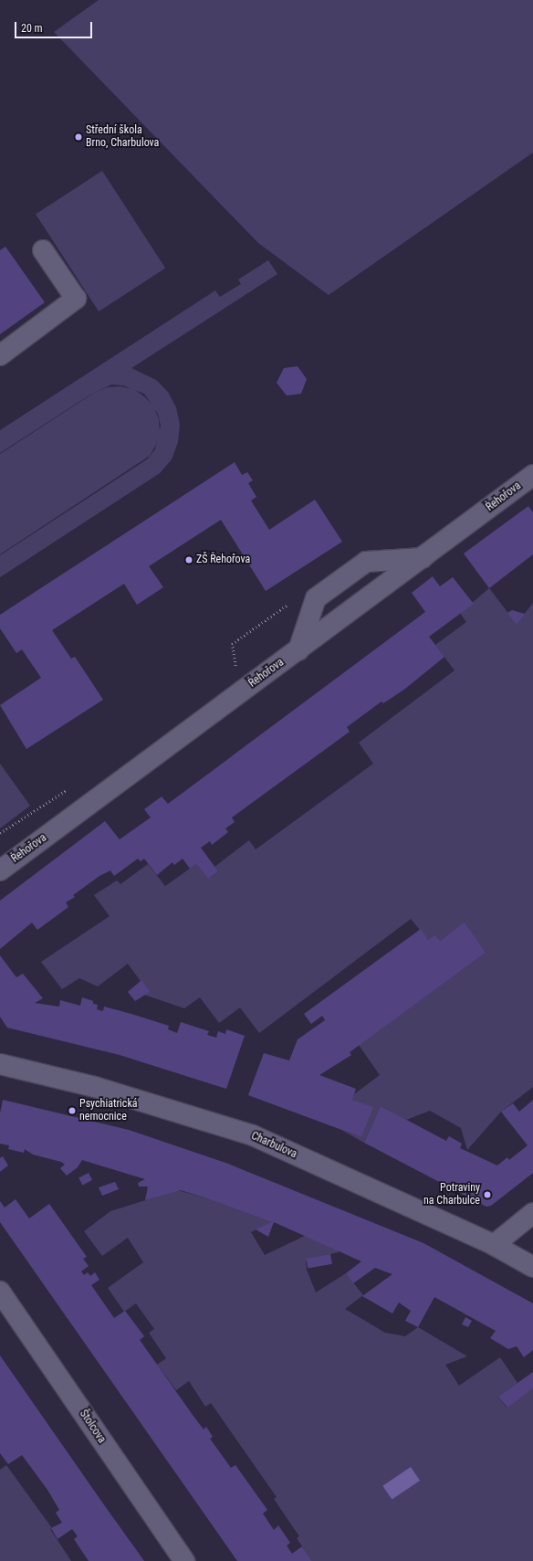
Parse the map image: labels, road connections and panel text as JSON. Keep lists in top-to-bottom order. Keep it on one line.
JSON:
{"streets":{"street":["Řehořova","Charbulova","Štolcova"]},"places":["Střední škola Brno, Charbulova","ZŠ Řehořova","Psychiatrická nemocnice","Potraviny na Charbulce"],"scale_bar":"20 m"}
